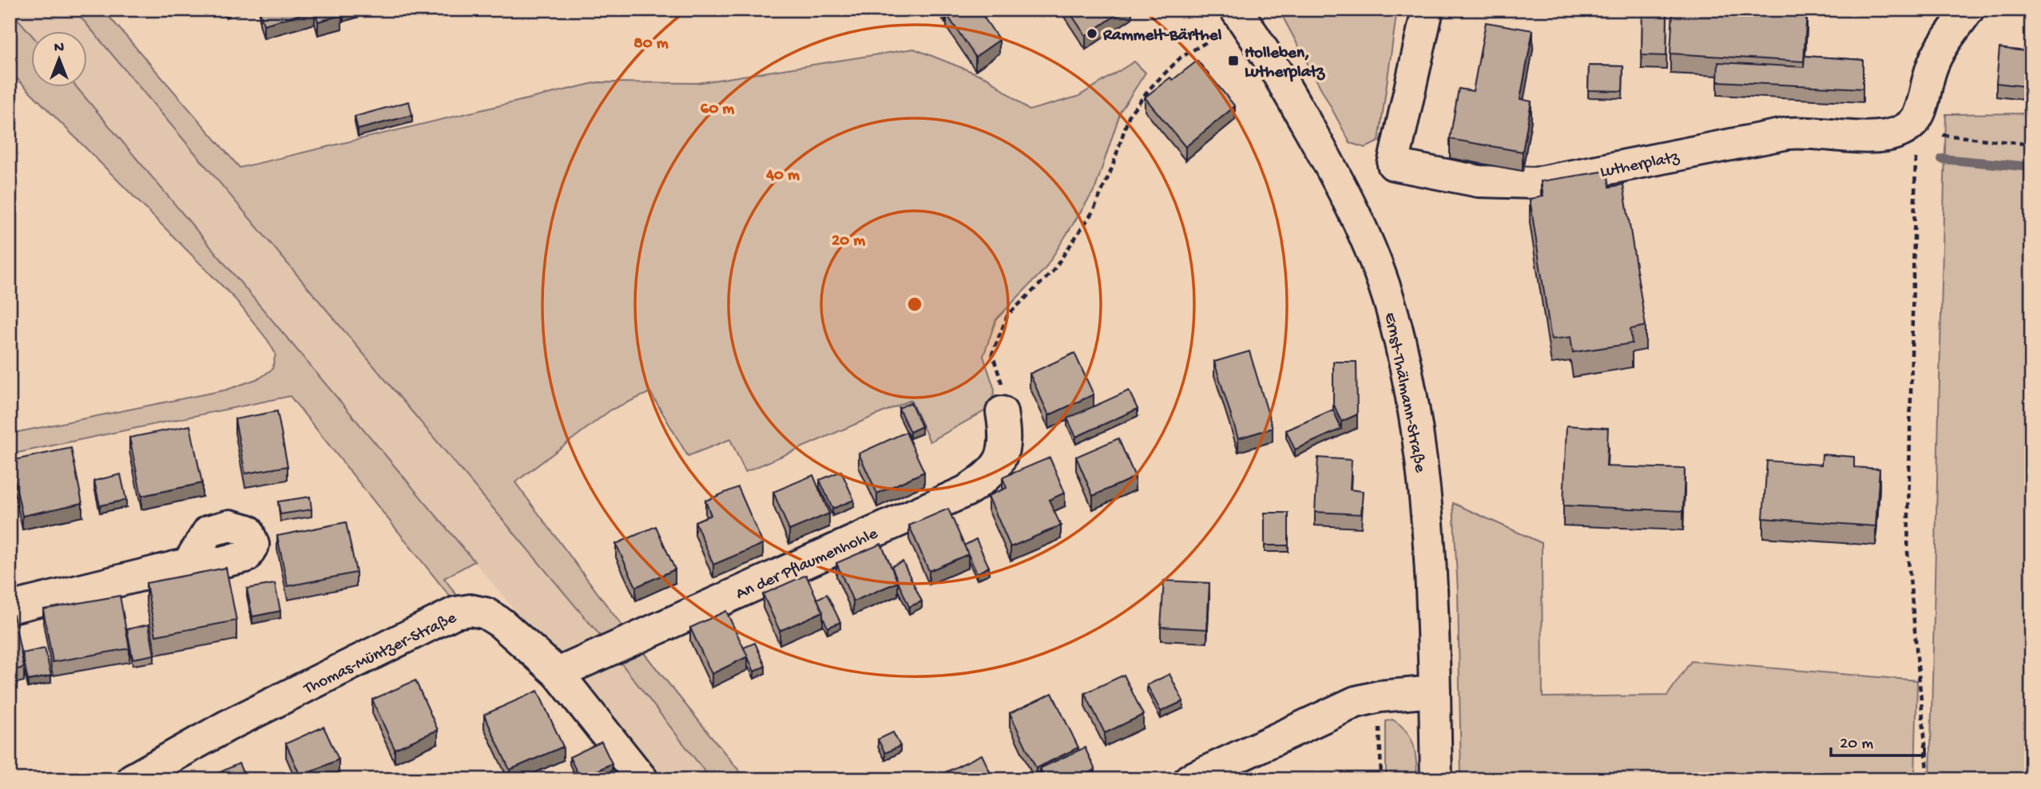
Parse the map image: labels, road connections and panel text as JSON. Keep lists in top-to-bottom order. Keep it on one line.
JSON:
{"streets":{"street":["Lutherplatz","Ernst-Thälmann-Straße","An der Pflaumenhohle","Thomas-Müntzer-Straße"]},"crossings":[["An der Pflaumenhohle","Thomas-Müntzer-Straße"]],"places":{"other":["Rammelt-Bärthel"],"transit":["Holleben, Lutherplatz"]},"scale_bar":"20 m","north":"top","rings":["80 m","60 m","40 m","20 m"]}
